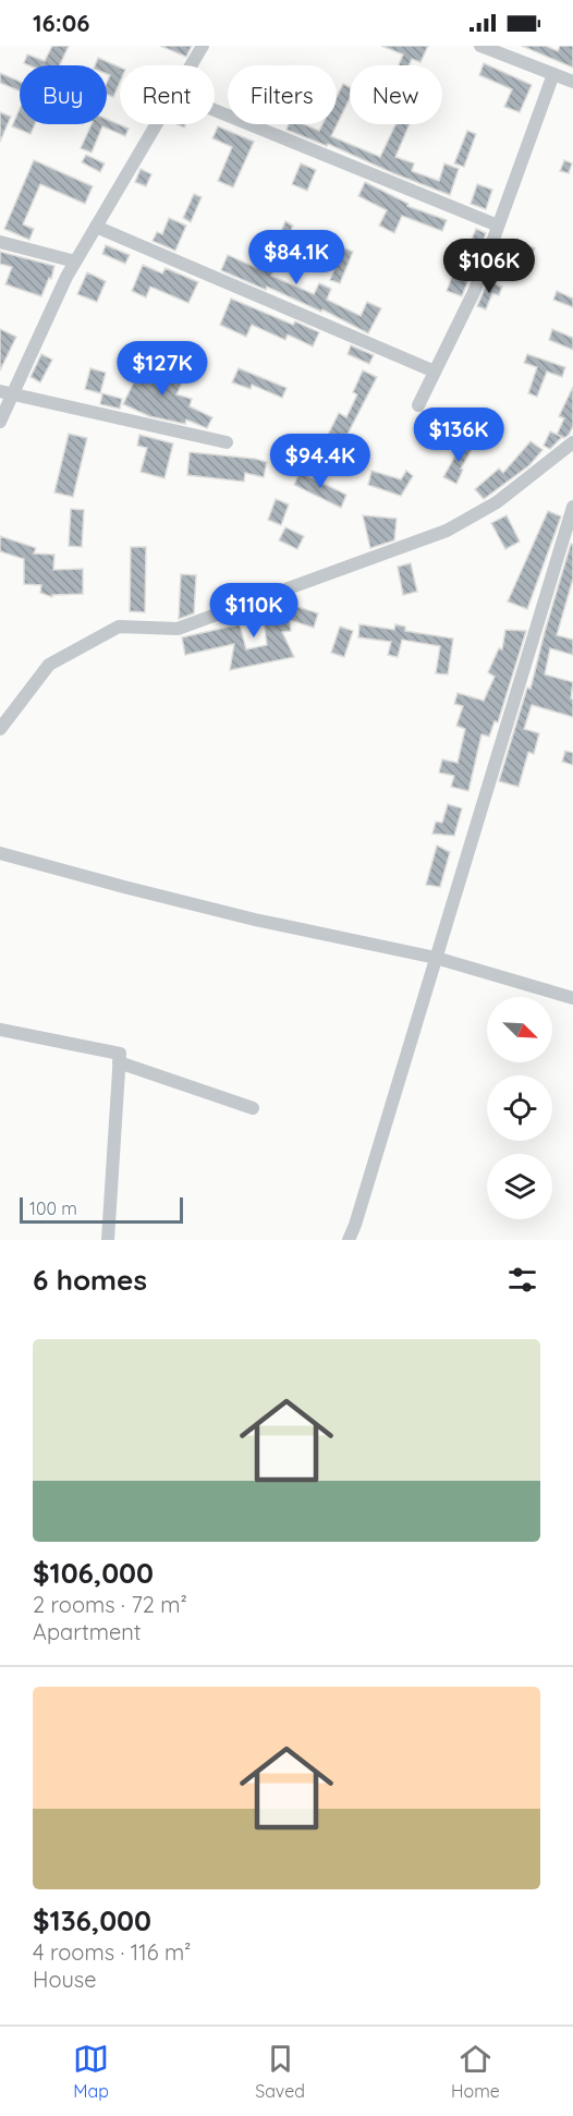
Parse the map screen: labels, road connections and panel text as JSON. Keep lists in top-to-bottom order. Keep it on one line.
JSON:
{"scale_bar":"100 m","north":"bottom right","page":{"status":"16:06","chip":["Buy","Rent","Filters","New"],"price":["$84.1K","$106K","$127K","$136K","$94.4K","$110K"],"scale":"100 m","heading":"6 homes","list":[{"name":"$106,000","note":"2 rooms · 72 m² · Apartment"},{"name":"$136,000","note":"4 rooms · 116 m² · House"}],"tabs":["Map","Saved","Home"]}}
